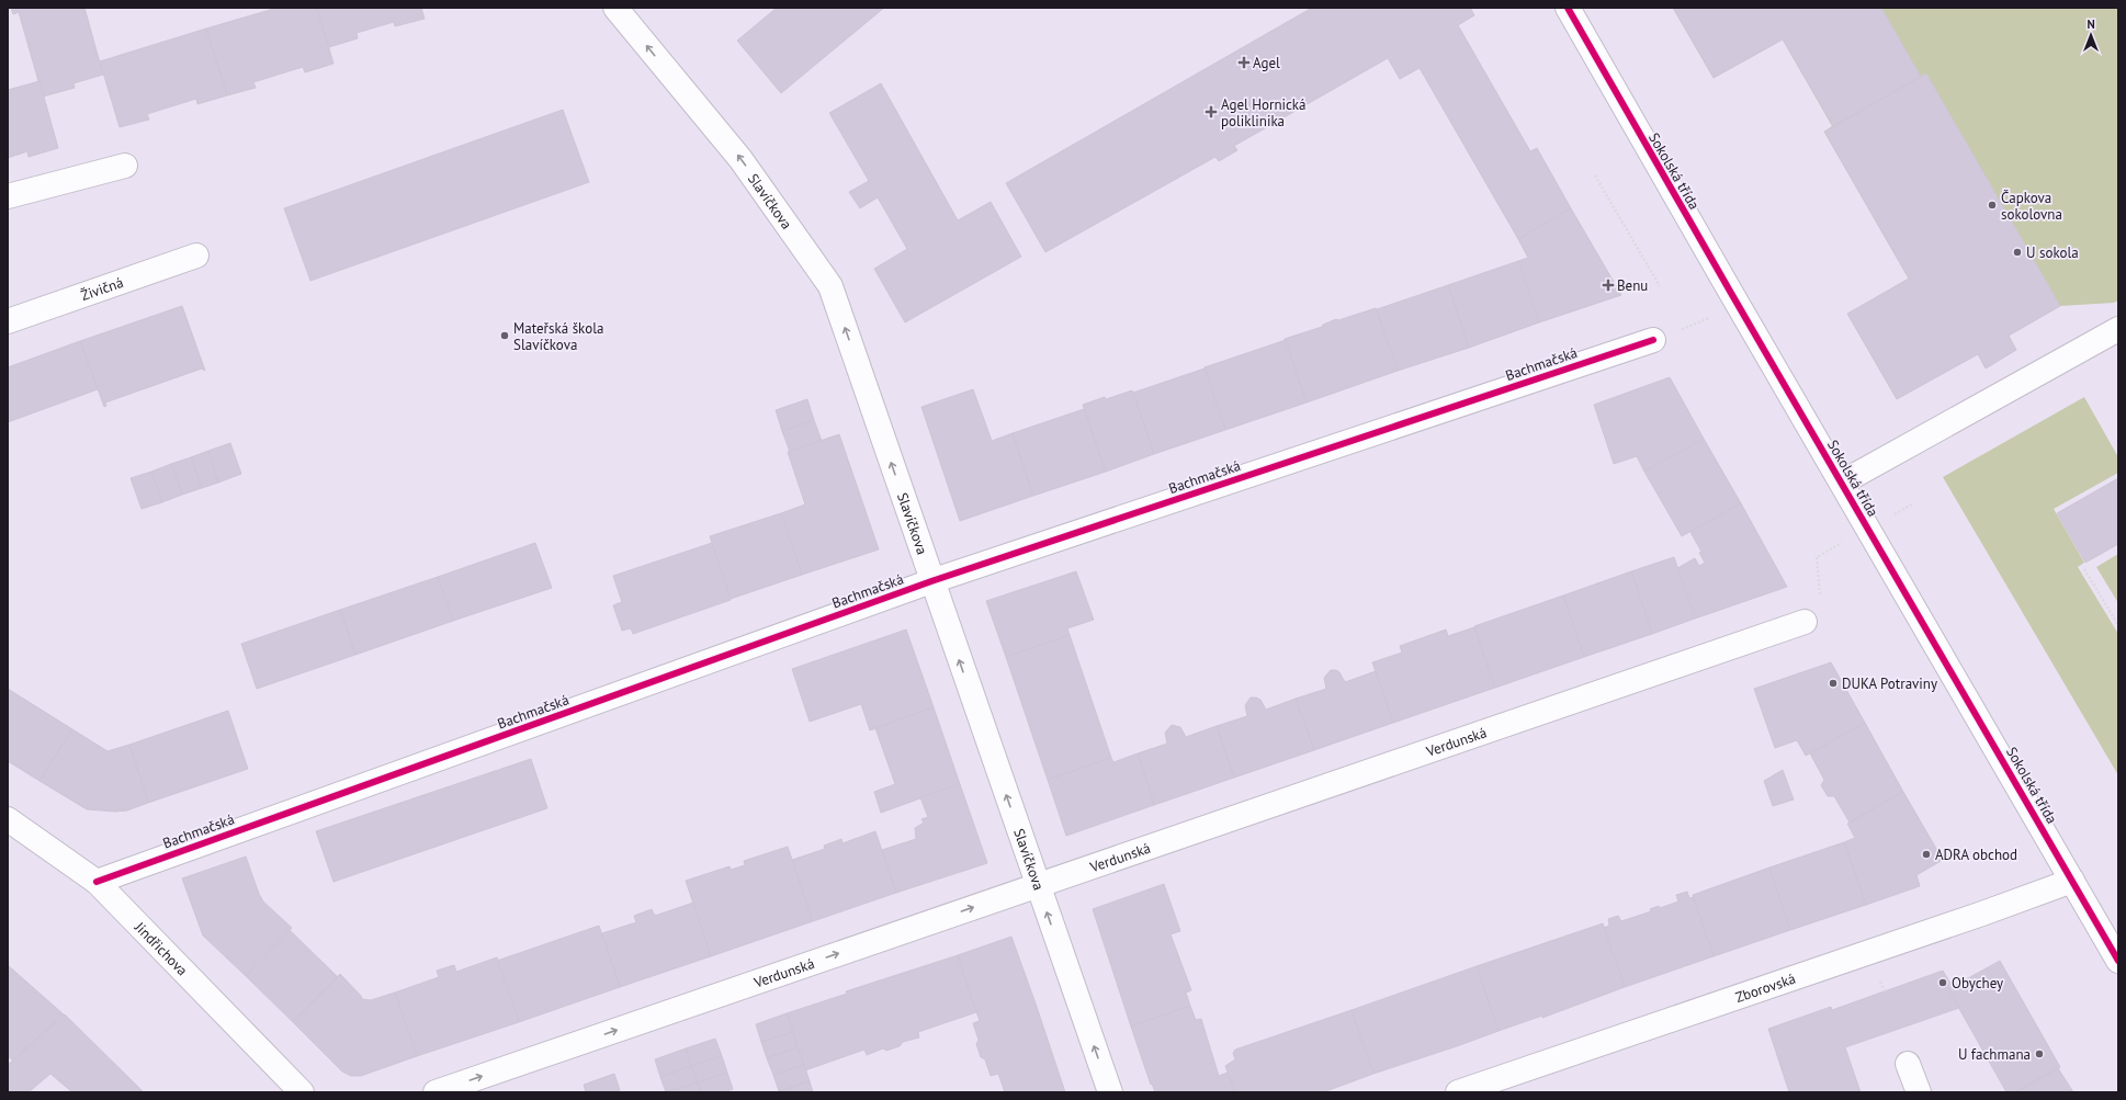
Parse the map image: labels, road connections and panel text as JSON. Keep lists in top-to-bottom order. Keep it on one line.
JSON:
{"streets":{"street":["Sokolská třída","Slavíčkova","Živičná","Bachmačská","Verdunská","Jindřichova","Zborovská"]},"crossings":[["Sokolská třída","Zborovská"],["Slavíčkova","Bachmačská"],["Slavíčkova","Verdunská"],["Bachmačská","Jindřichova"]],"one_way":["Slavíčkova","Verdunská"],"places":{"health":["Agel","Agel Hornická poliklinika","Benu"],"other":["Čapkova sokolovna","U sokola","Mateřská škola Slavíčkova","DUKA Potraviny","ADRA obchod","Obychey","U fachmana"]},"north":"top"}
